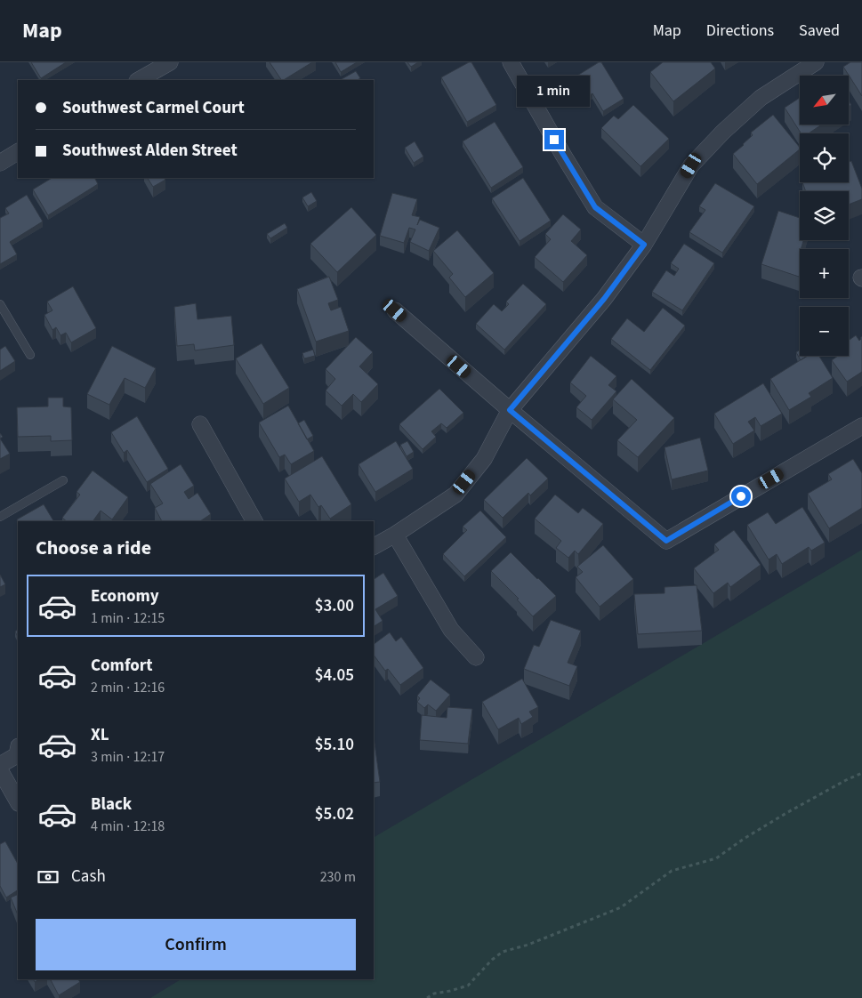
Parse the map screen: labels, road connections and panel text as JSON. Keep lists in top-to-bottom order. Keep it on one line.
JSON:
{"north":"bottom left","page":{"header":"Map","nav":["Map","Directions","Saved"],"map_buttons":["+","−"],"bubble":"1 min","banner":["Southwest Carmel Court","Southwest Alden Street"],"heading":"Choose a ride","list":[{"name":"Economy","note":"1 min · 12:15","value":"$3.00"},{"name":"Comfort","note":"2 min · 12:16","value":"$4.05"},{"name":"XL","note":"3 min · 12:17","value":"$5.10"},{"name":"Black","note":"4 min · 12:18","value":"$5.02"}],"pay":["Cash","230 m"],"buttons":"Confirm"}}
